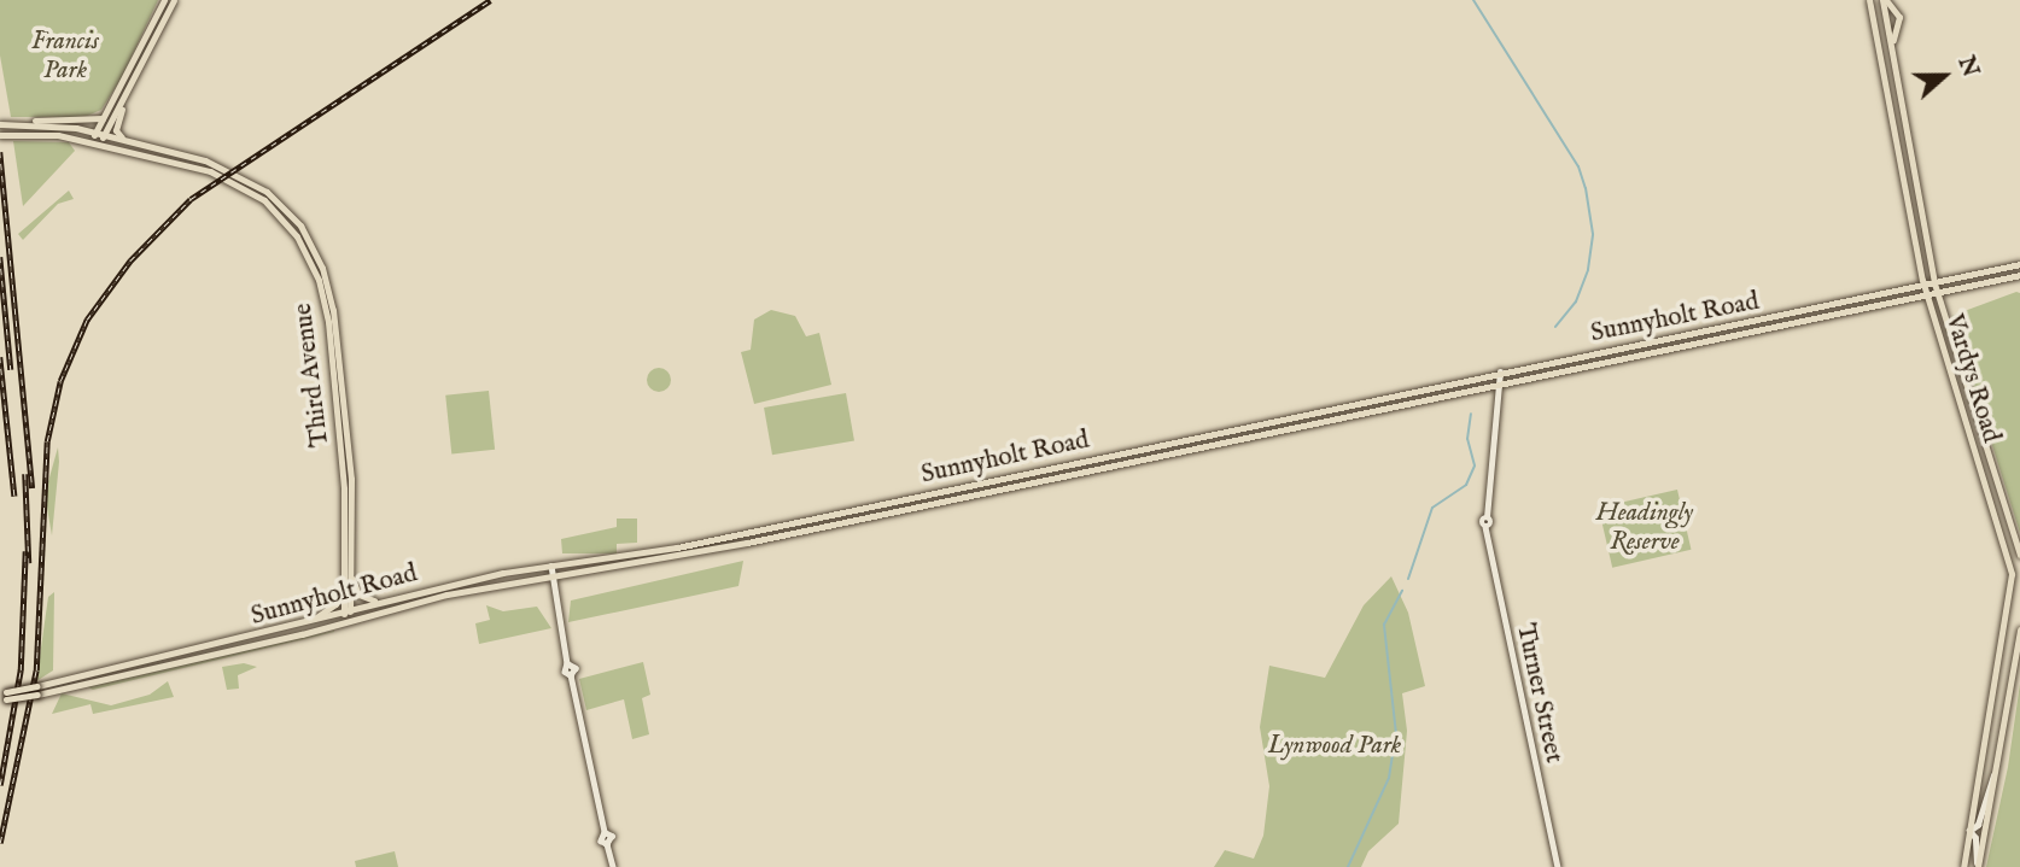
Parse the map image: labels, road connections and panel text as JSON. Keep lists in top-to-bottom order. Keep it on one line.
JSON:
{"streets":{"main road":["Sunnyholt Road","Third Avenue","Vardys Road"],"street":["Turner Street"]},"crossings":[["Sunnyholt Road","Third Avenue"],["Sunnyholt Road","Vardys Road"],["Sunnyholt Road","Turner Street"]],"parks":["Francis Park","Headingly Reserve","Lynwood Park"],"north":"right"}
